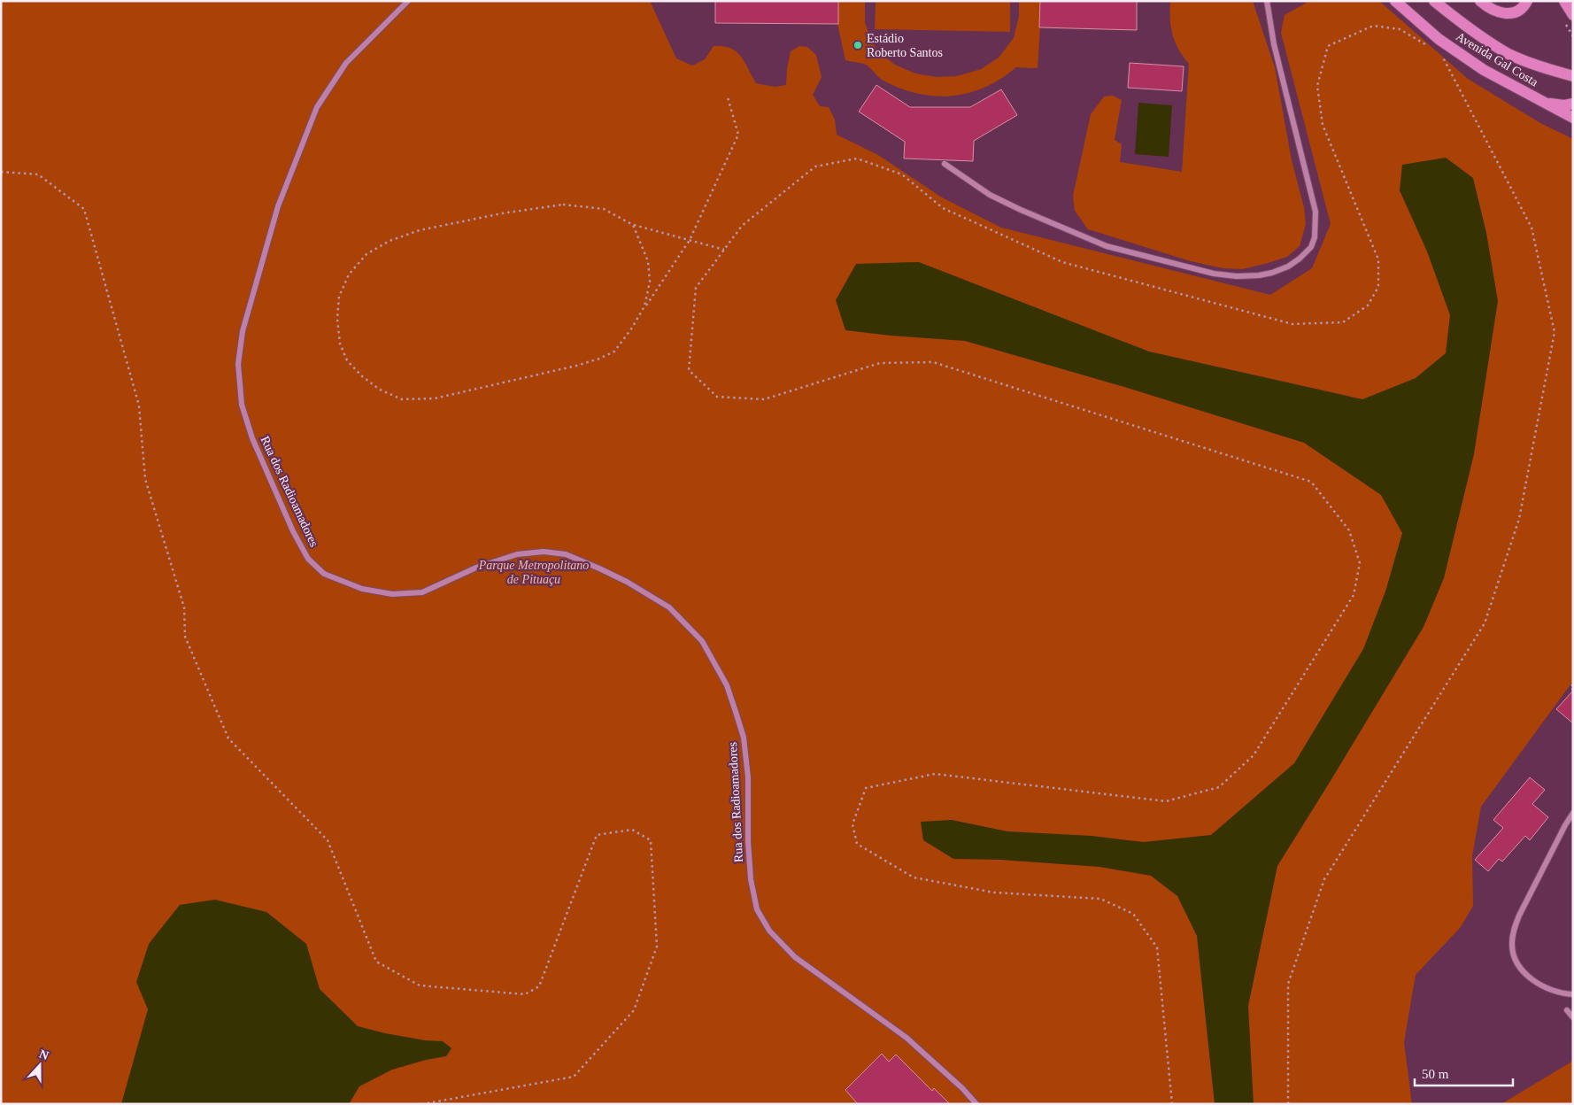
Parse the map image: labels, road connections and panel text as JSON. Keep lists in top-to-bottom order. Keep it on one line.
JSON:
{"streets":{"main road":["Avenida Gal Costa"],"lane":["Rua dos Radioamadores"]},"parks":["Parque Metropolitano de Pituaçu"],"places":["Estádio Roberto Santos"],"scale_bar":"50 m","north":"top"}
